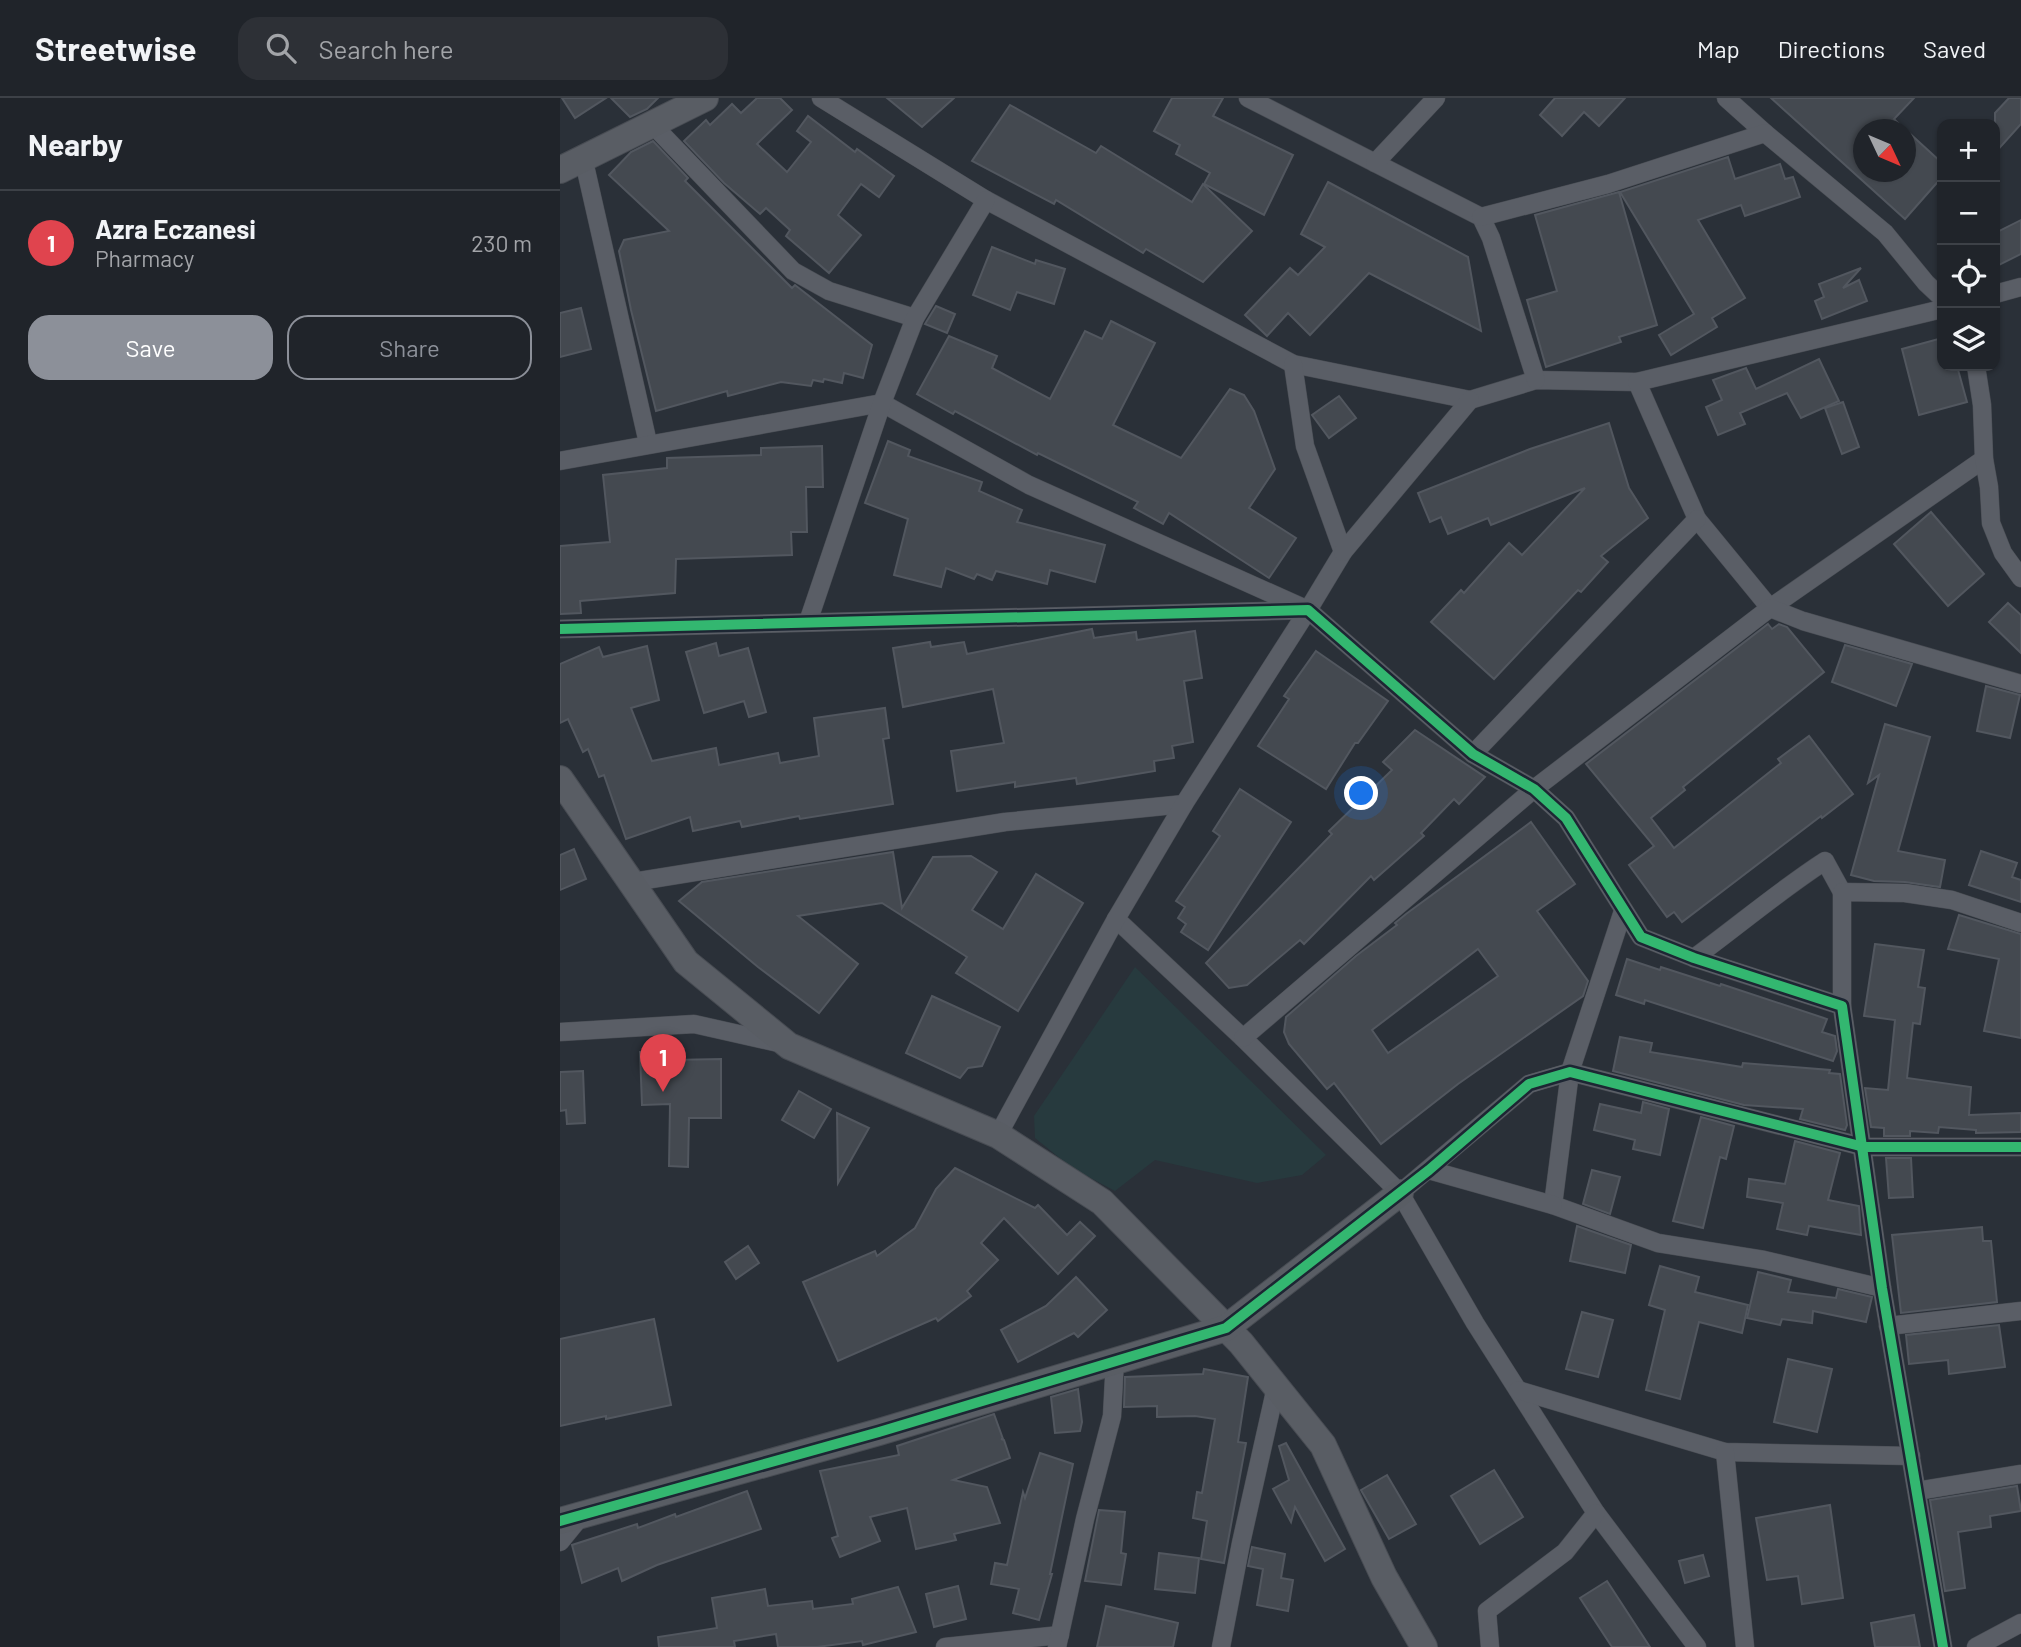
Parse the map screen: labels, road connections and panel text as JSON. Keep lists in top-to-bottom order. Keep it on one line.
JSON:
{"north":"bottom right","page":{"header":"Streetwise","search":"Search here","nav":["Map","Directions","Saved"],"heading":"Nearby","map_buttons":["+","−"],"list":[{"mark":"1","name":"Azra Eczanesi","note":"Pharmacy","value":"230 m"}],"buttons":["Save","Share"],"pins":"1"}}
